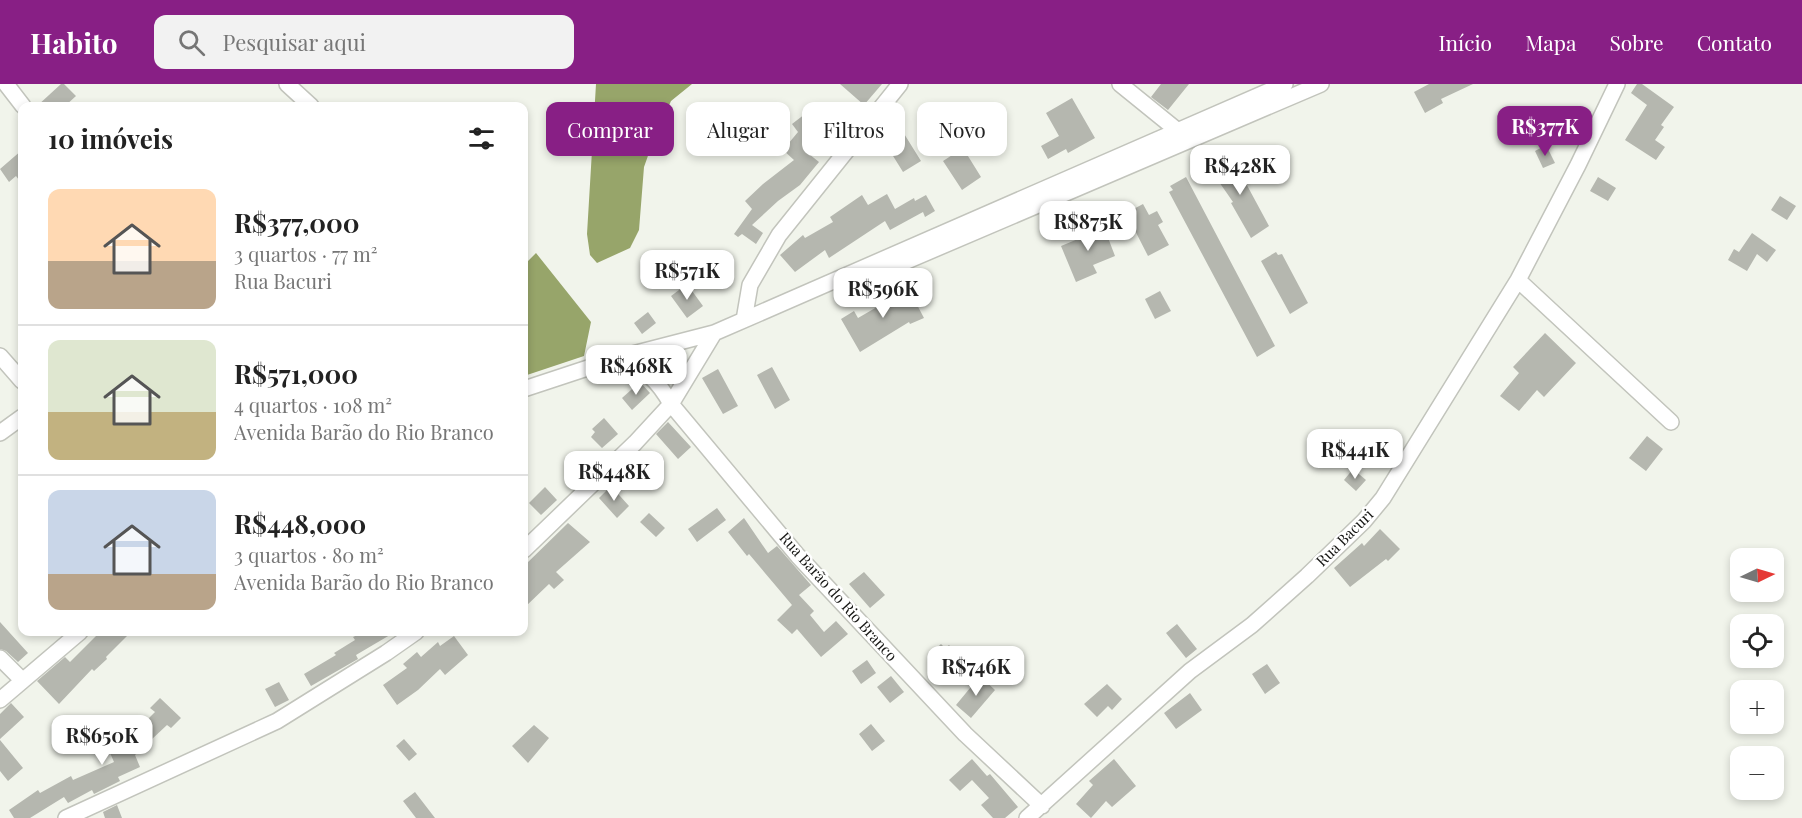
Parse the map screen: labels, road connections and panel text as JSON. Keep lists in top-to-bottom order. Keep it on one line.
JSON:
{"streets":{"street":["Rua Bacuri","Rua Barão do Rio Branco"]},"crossings":[["Rua Bacuri","Rua Barão do Rio Branco"]],"north":"right","page":{"header":"Habito","search":"Pesquisar aqui","nav":["Início","Mapa","Sobre","Contato"],"chip":["Comprar","Alugar","Filtros","Novo"],"heading":"10 imóveis","price":["R$377K","R$428K","R$875K","R$571K","R$596K","R$468K","R$441K","R$448K","R$746K","R$650K"],"list":[{"name":"R$377,000","note":"3 quartos · 77 m² · Rua Bacuri"},{"name":"R$571,000","note":"4 quartos · 108 m² · Avenida Barão do Rio Branco"},{"name":"R$448,000","note":"3 quartos · 80 m² · Avenida Barão do Rio Branco"}],"map_buttons":["+","−"]}}
